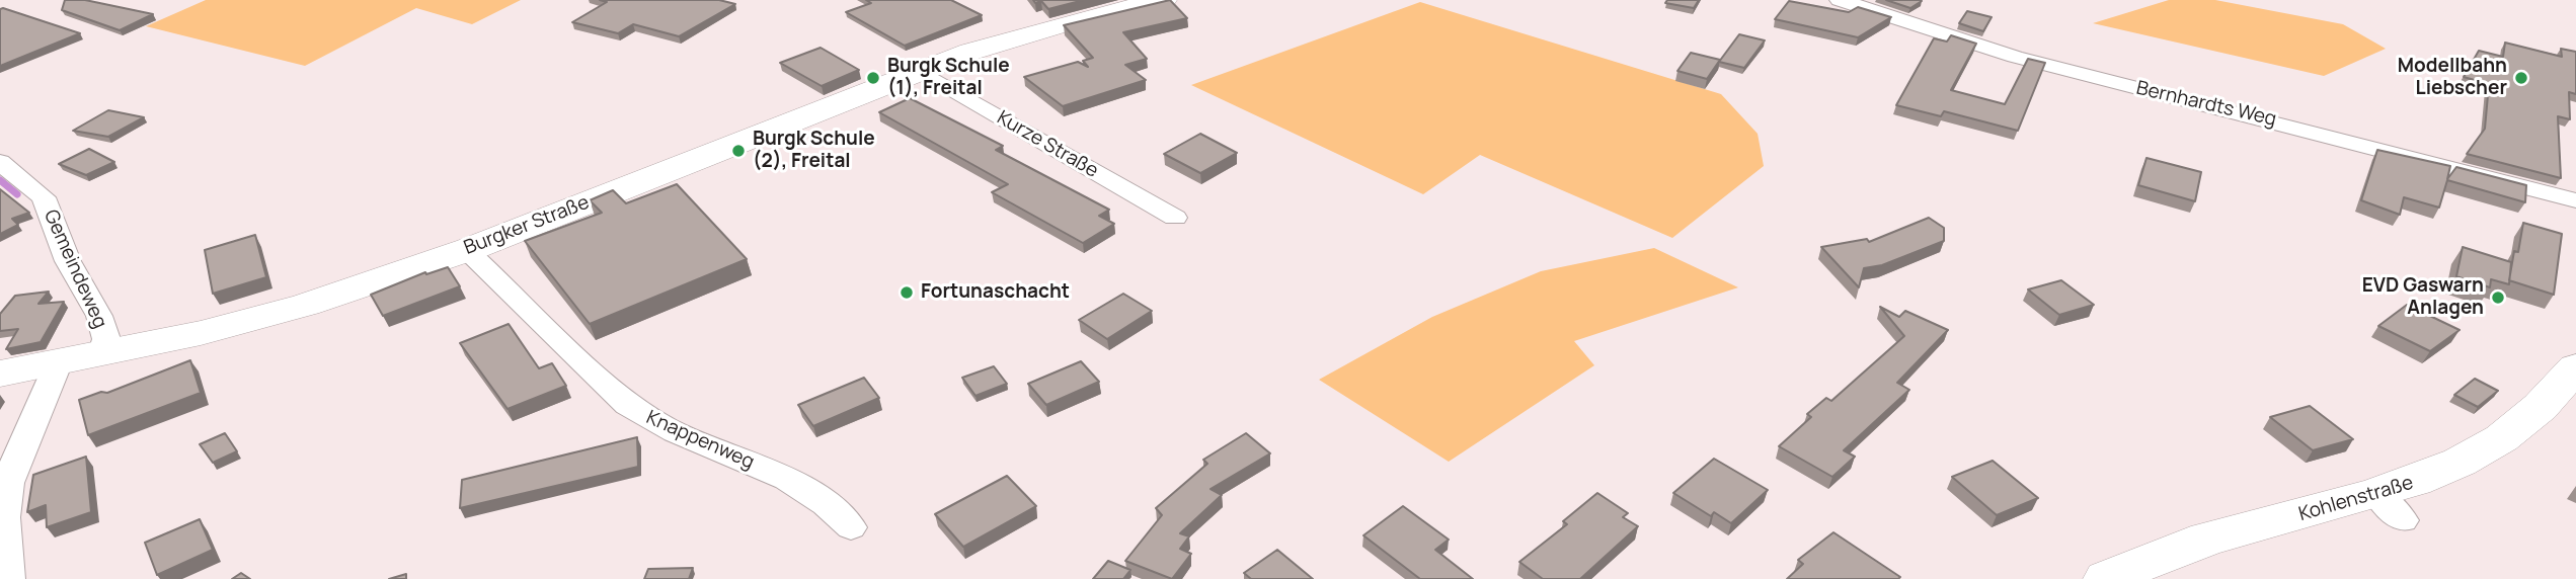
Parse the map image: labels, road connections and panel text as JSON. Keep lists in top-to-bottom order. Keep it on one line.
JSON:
{"streets":{"main road":["Burgker Straße","Kohlenstraße"],"street":["Bernhardts Weg","Kurze Straße","Gemeindeweg","Knappenweg"]},"crossings":[["Kurze Straße","Burgker Straße"],["Burgker Straße","Gemeindeweg"],["Burgker Straße","Knappenweg"]],"places":["Burgk Schule (1), Freital","Modellbahn Liebscher","Burgk Schule (2), Freital","Fortunaschacht","EVD Gaswarn Anlagen"]}
